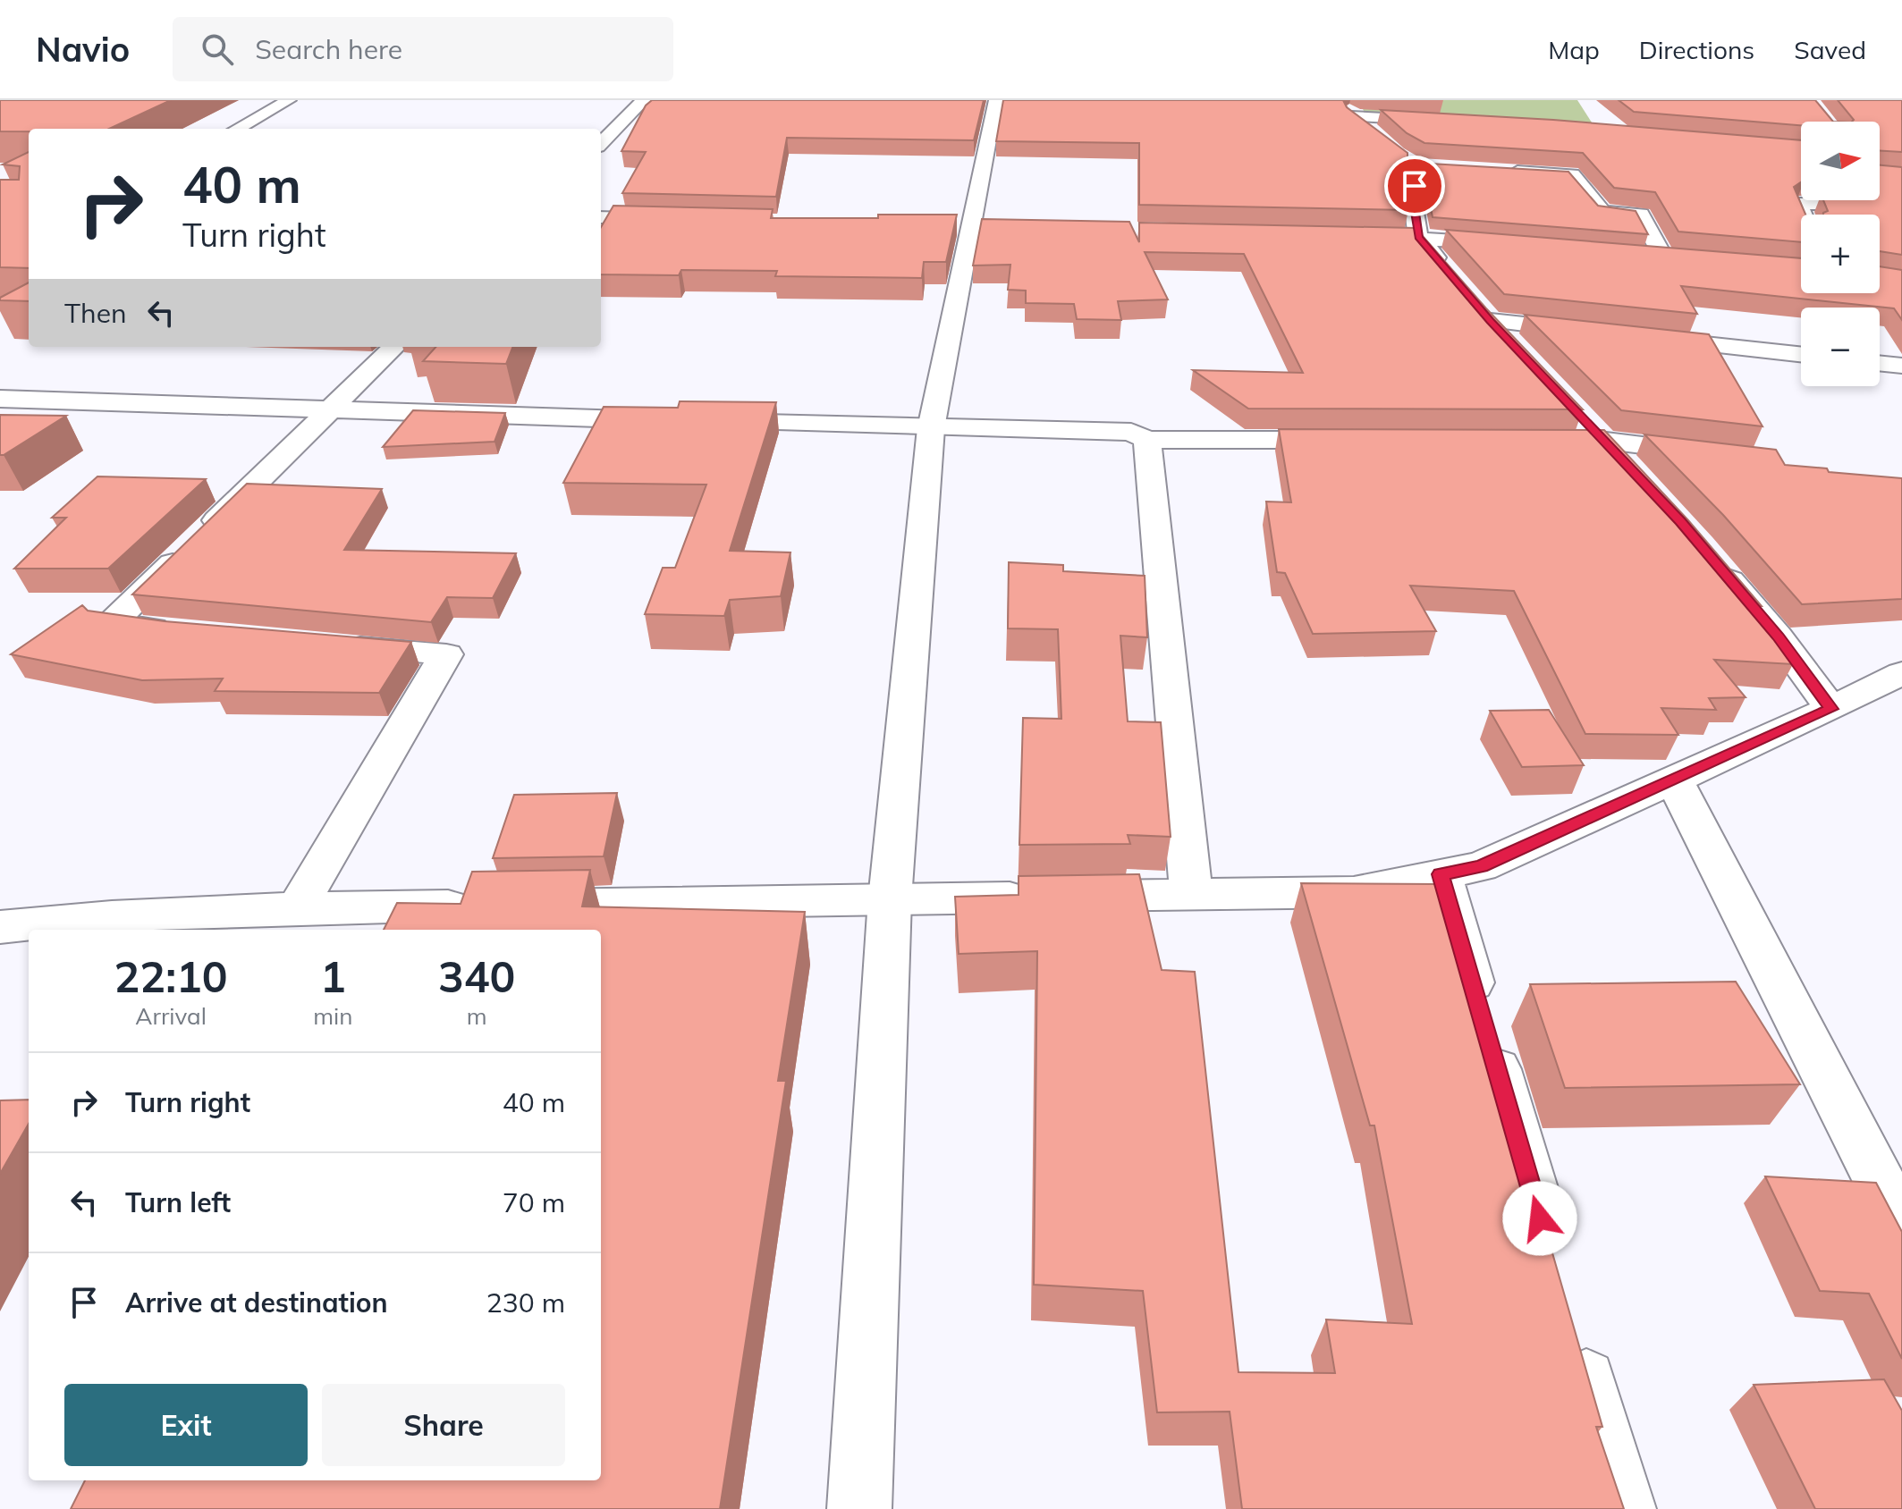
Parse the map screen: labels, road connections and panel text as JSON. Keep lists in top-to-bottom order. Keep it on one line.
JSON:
{"north":"right","page":{"header":"Navio","search":"Search here","nav":["Map","Directions","Saved"],"map_buttons":["+","−"],"turn":["40 m","Turn right"],"then":"Then","eta":["22:10","Arrival","1","min","340","m"],"list":[{"name":"Turn right","value":"40 m"},{"name":"Turn left","value":"70 m"},{"name":"Arrive at destination","value":"230 m"}],"buttons":["Exit","Share"]}}
